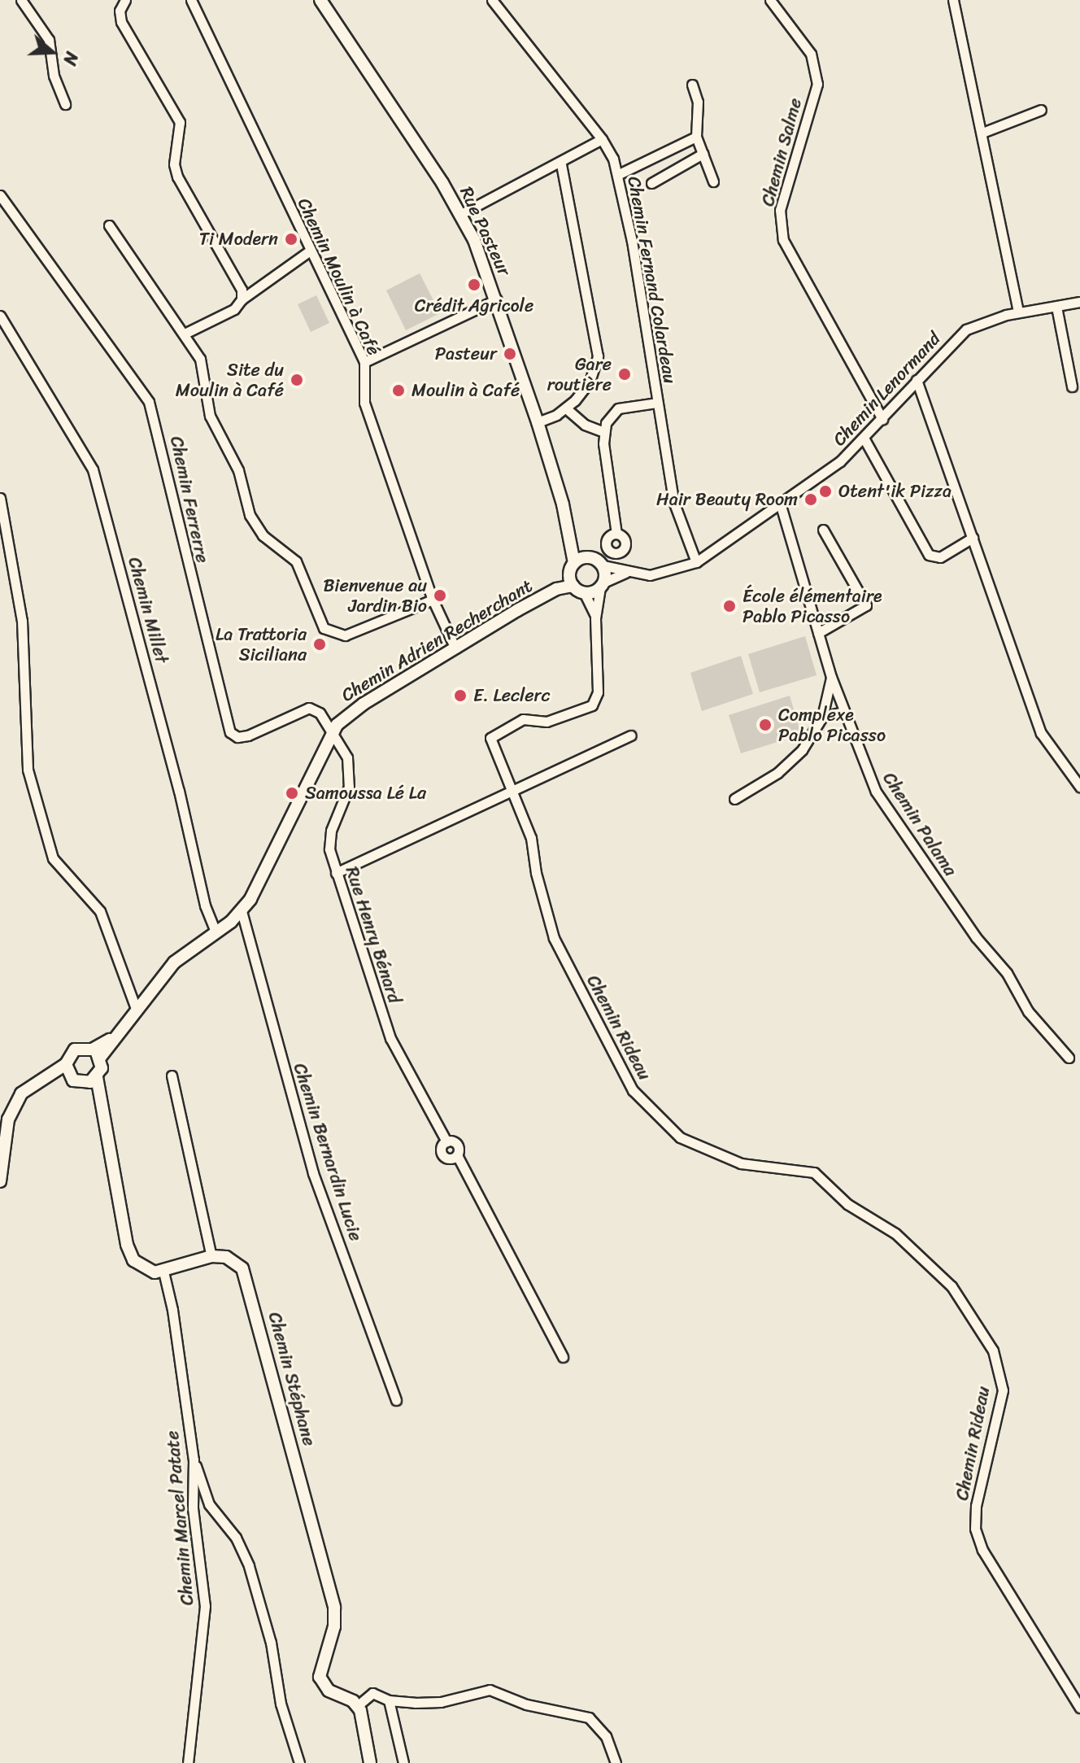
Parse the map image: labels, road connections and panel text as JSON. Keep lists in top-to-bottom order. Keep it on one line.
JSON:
{"streets":{"main road":["Rue Pasteur","Chemin Adrien Recherchant","Chemin Stéphane"],"street":["Chemin Salme","Chemin Moulin à Café","Chemin Fernand Colardeau","Chemin Lenormand","Chemin Ferrerre","Chemin Millet","Chemin Palama","Rue Henry Bénard","Chemin Rideau","Chemin Bernardin Lucie","Chemin Marcel Patate"]},"crossings":[["Chemin Salme","Chemin Lenormand"],["Rue Pasteur","Chemin Lenormand"],["Rue Pasteur","Chemin Adrien Recherchant"],["Chemin Moulin à Café","Chemin Adrien Recherchant"],["Chemin Fernand Colardeau","Chemin Lenormand"],["Chemin Lenormand","Chemin Adrien Recherchant"],["Chemin Lenormand","Chemin Palama"],["Chemin Ferrerre","Chemin Adrien Recherchant"],["Chemin Ferrerre","Rue Henry Bénard"],["Chemin Millet","Chemin Adrien Recherchant"],["Chemin Adrien Recherchant","Rue Henry Bénard"],["Chemin Adrien Recherchant","Chemin Bernardin Lucie"]],"places":["Ti Modern","Crédit Agricole","Pasteur","Gare routière","Site du Moulin à Café","Moulin à Café","Otent'ik Pizza","Hair Beauty Room","Bienvenue au Jardin Bio","École élémentaire Pablo Picasso","La Trattoria Siciliana","E. Leclerc","Complexe Pablo Picasso","Samoussa Lé La"],"north":"right"}
